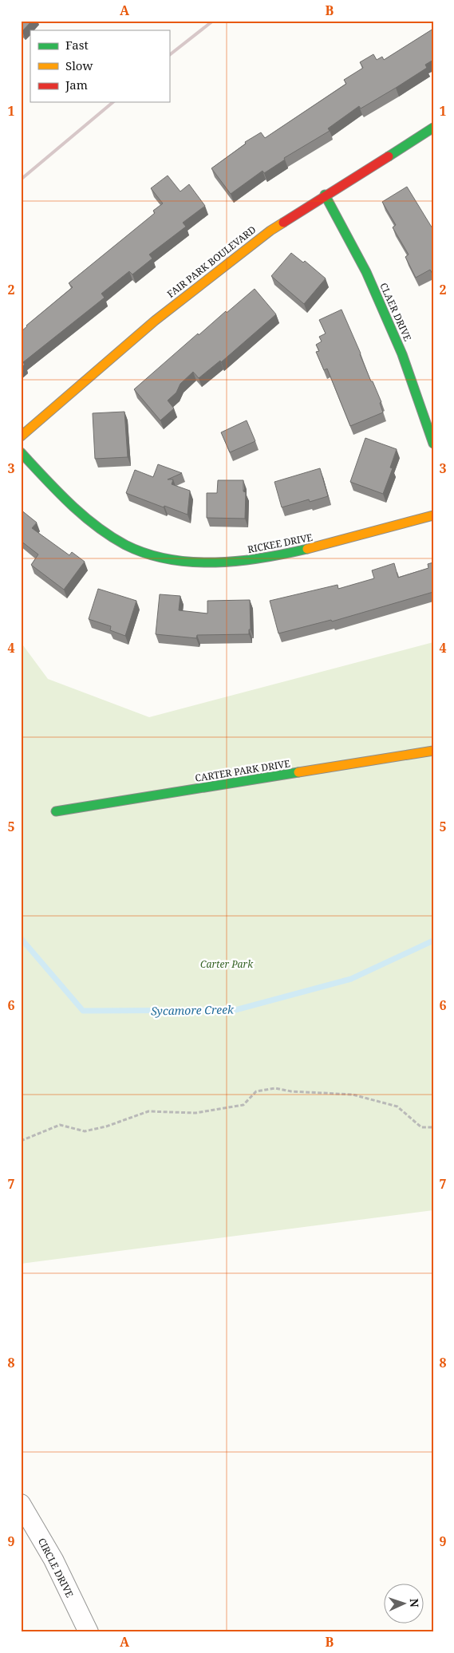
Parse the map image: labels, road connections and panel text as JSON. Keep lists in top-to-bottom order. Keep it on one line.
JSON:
{"streets":{"street":["FAIR PARK BOULEVARD","CLAER DRIVE","RICKEE DRIVE","CARTER PARK DRIVE","CIRCLE DRIVE"]},"crossings":[["FAIR PARK BOULEVARD","CLAER DRIVE"]],"water":["Sycamore Creek"],"parks":["Carter Park"],"legend":["Fast","Slow","Jam"],"north":"right","grid":{"columns":["A","B"],"rows":["1","2","3","4","5","6","7","8","9"]}}
